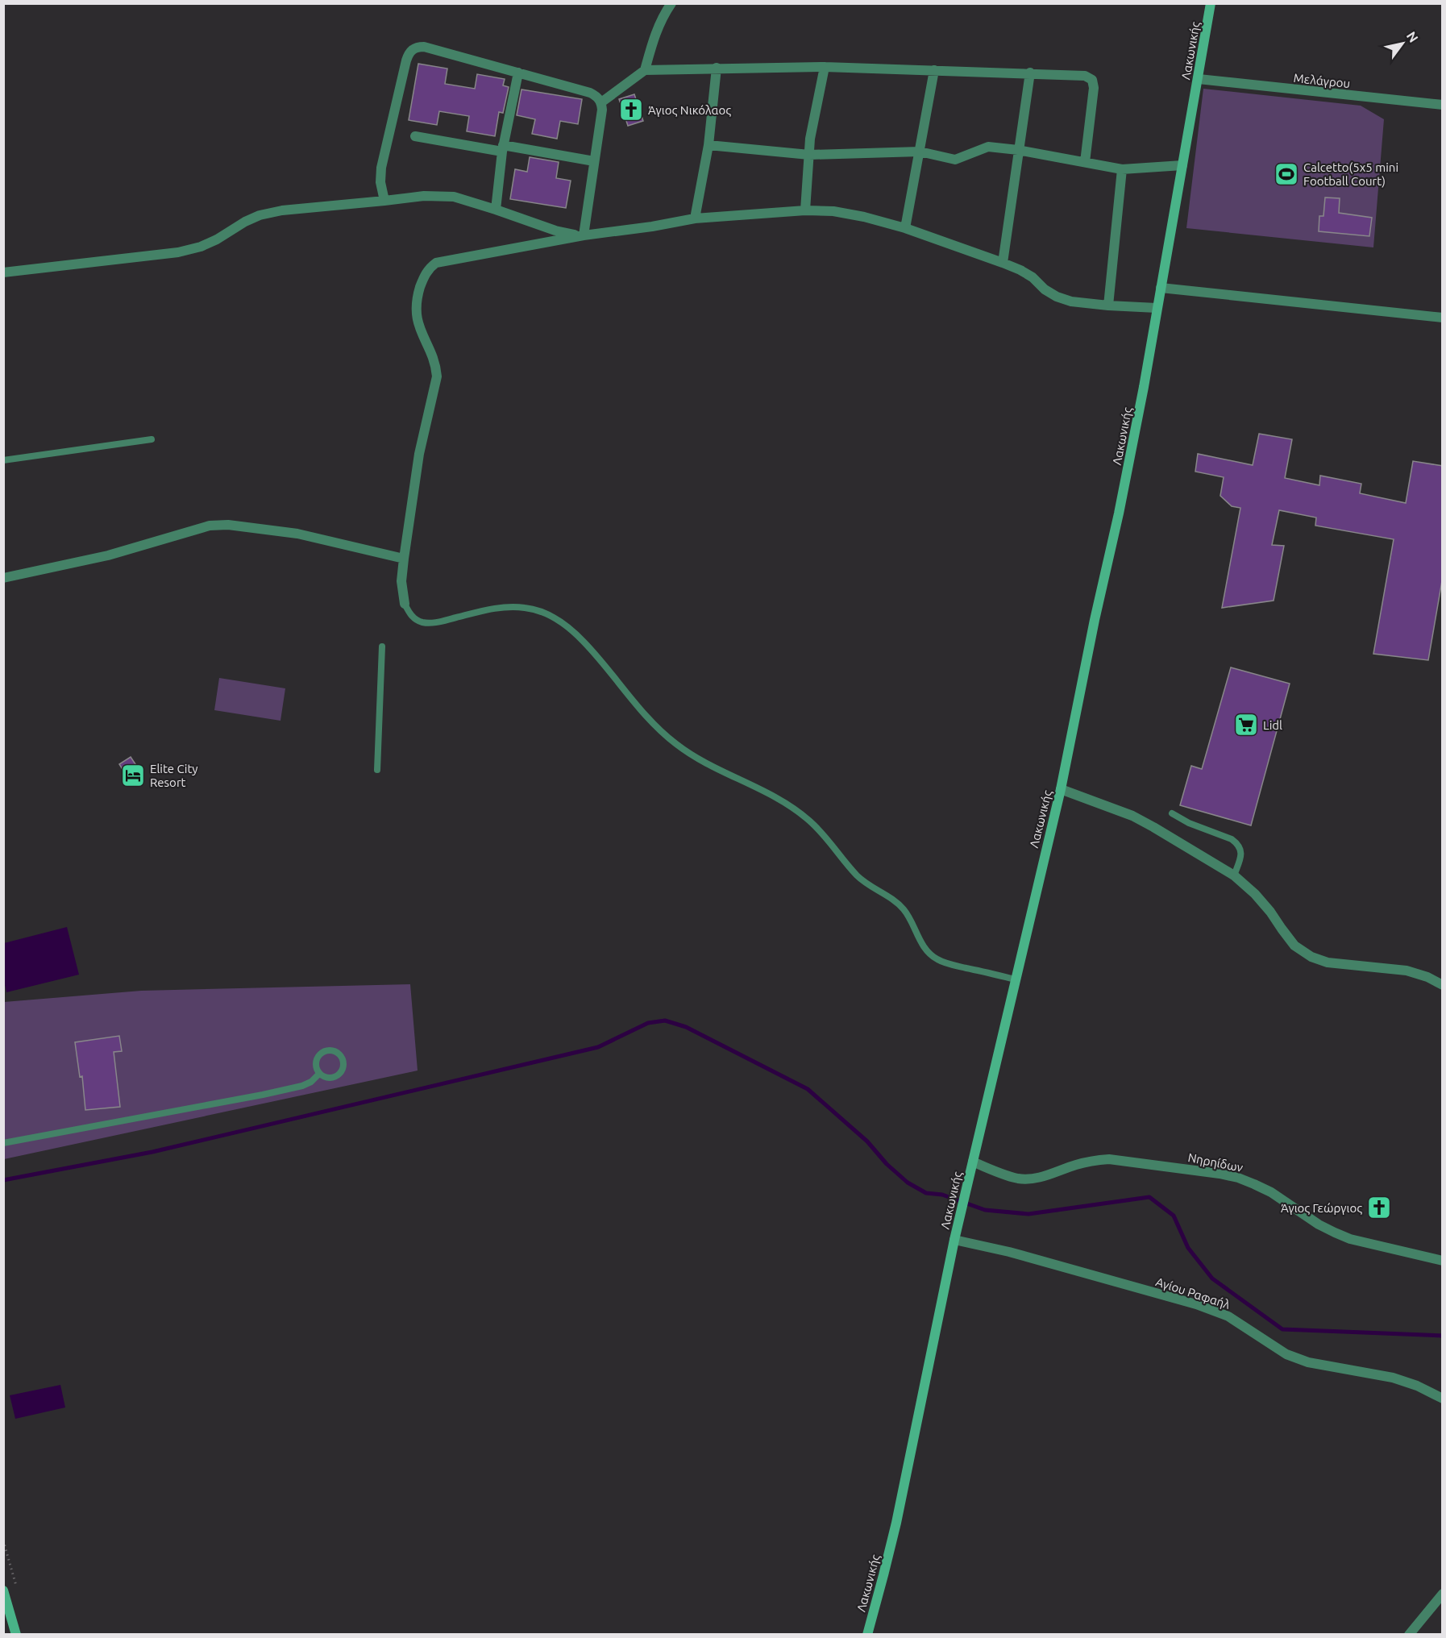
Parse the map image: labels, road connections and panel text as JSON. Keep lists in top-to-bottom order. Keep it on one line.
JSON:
{"streets":{"main road":["Λακωνικής"],"street":["Μελάγρου","Νηρηίδων","Αγίου Ραφαήλ"]},"crossings":[["Λακωνικής","Μελάγρου"],["Λακωνικής","Νηρηίδων"],["Λακωνικής","Αγίου Ραφαήλ"]],"places":{"church":["Άγιος Νικόλαος","Άγιος Γεώργιος"],"sports":["Calcetto(5x5 mini Football Court)"],"supermarket":["Lidl"],"hotel":["Elite City Resort"]},"north":"top right"}
